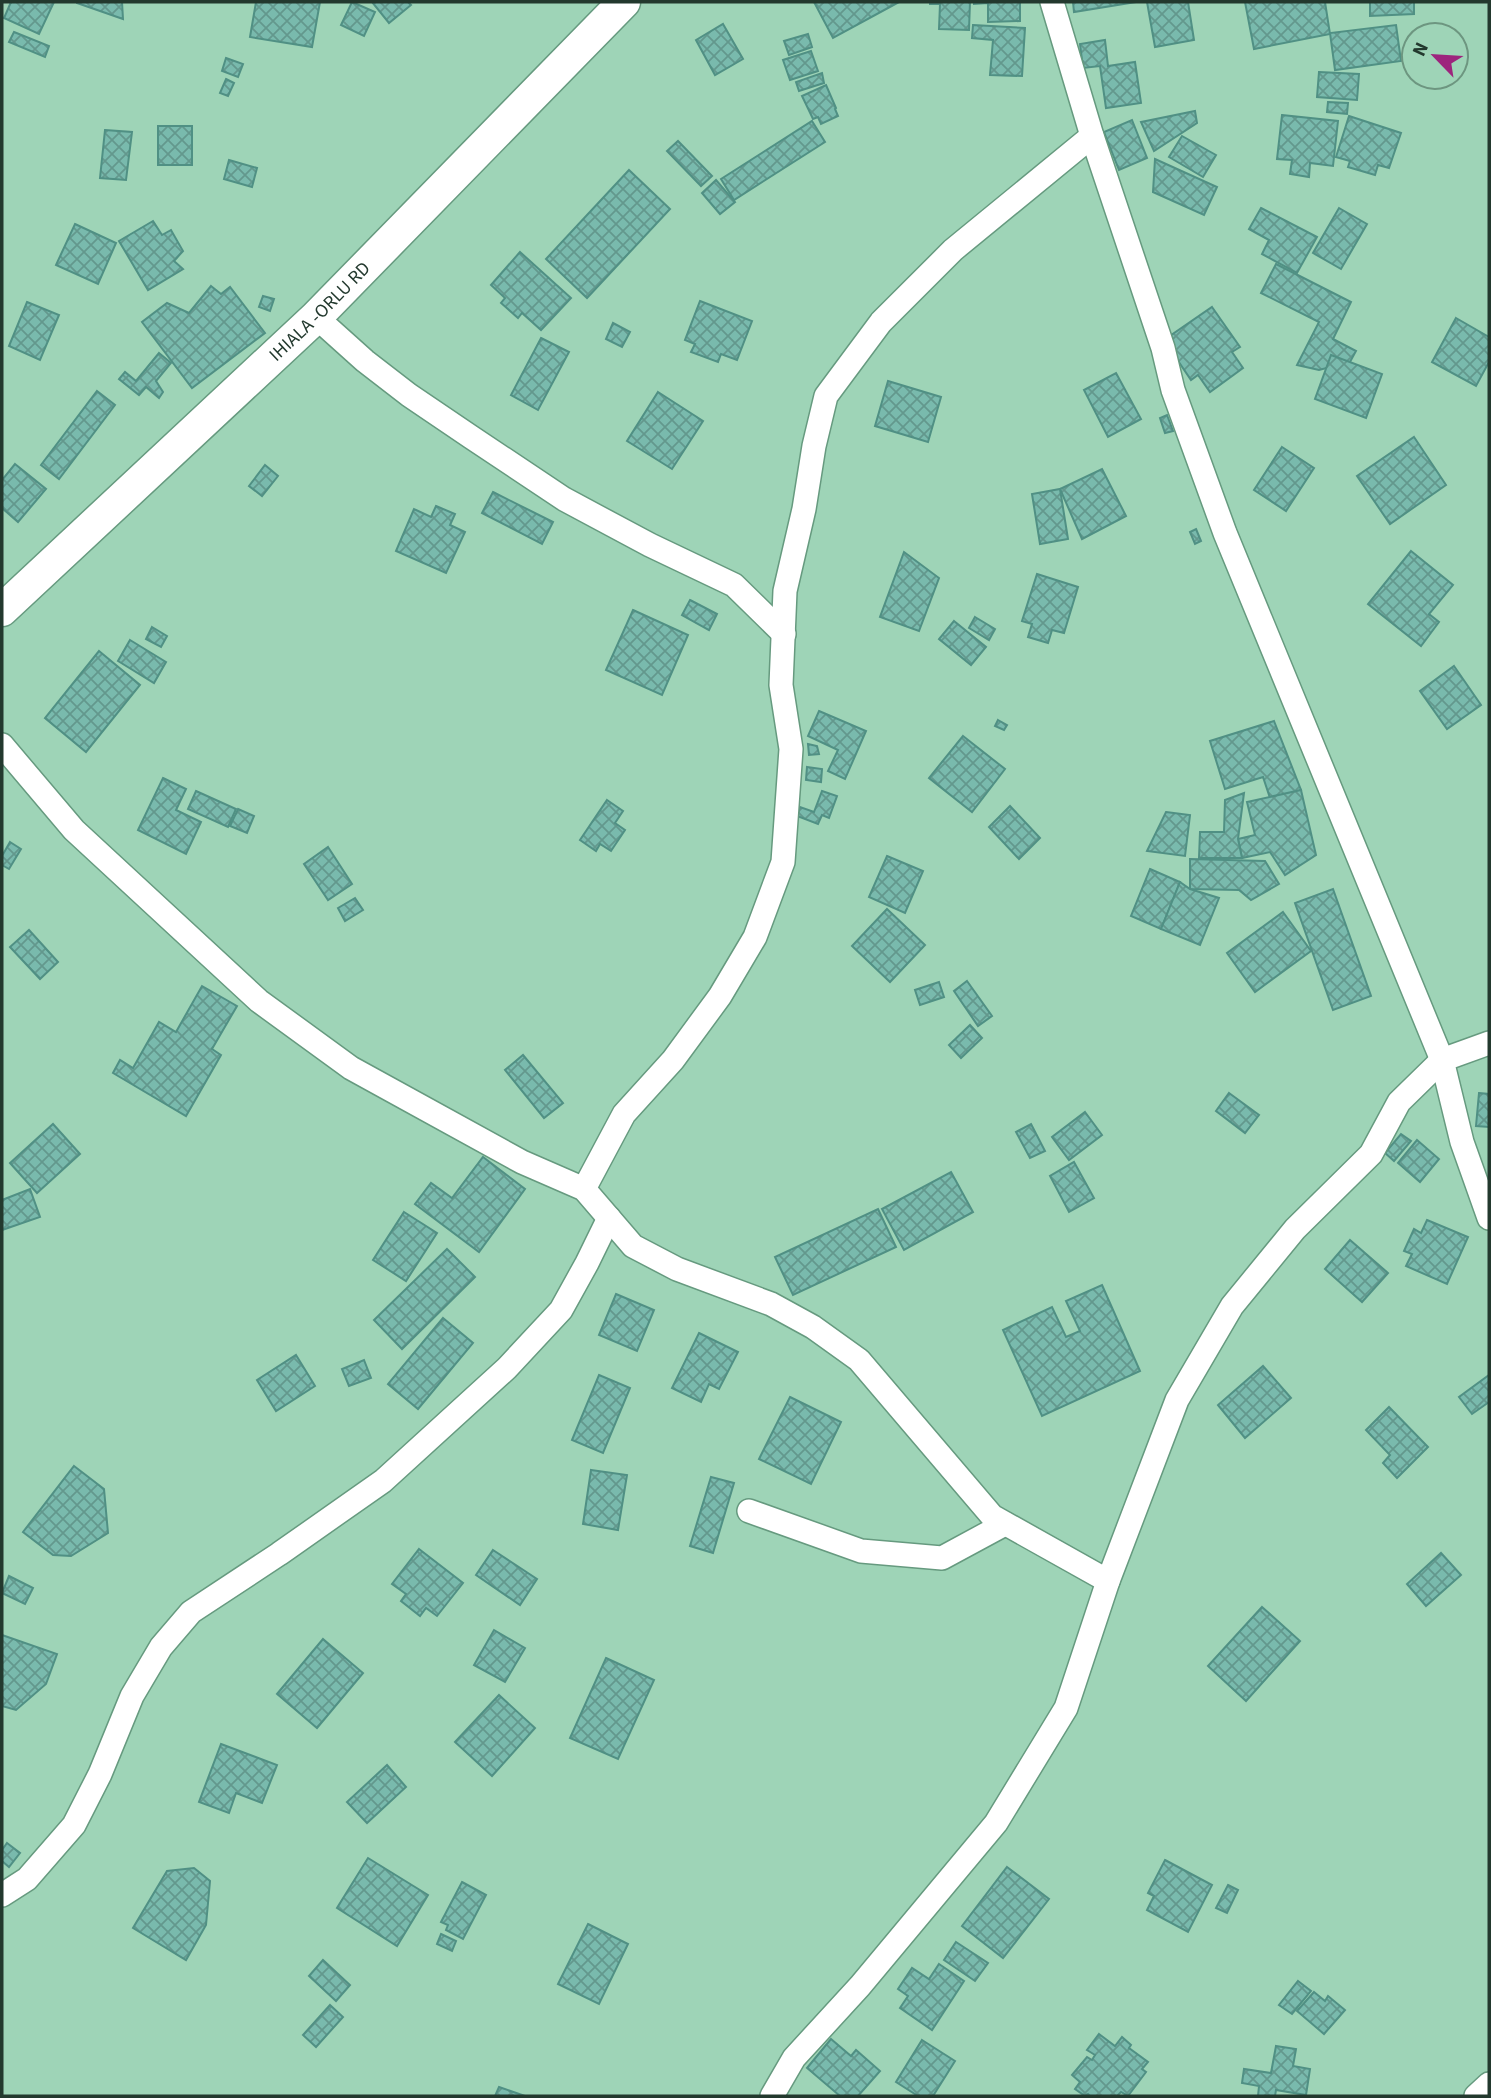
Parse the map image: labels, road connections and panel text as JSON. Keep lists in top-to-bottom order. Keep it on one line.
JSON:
{"streets":{"main road":["IHIALA -ORLU RD"]},"north":"top left"}
